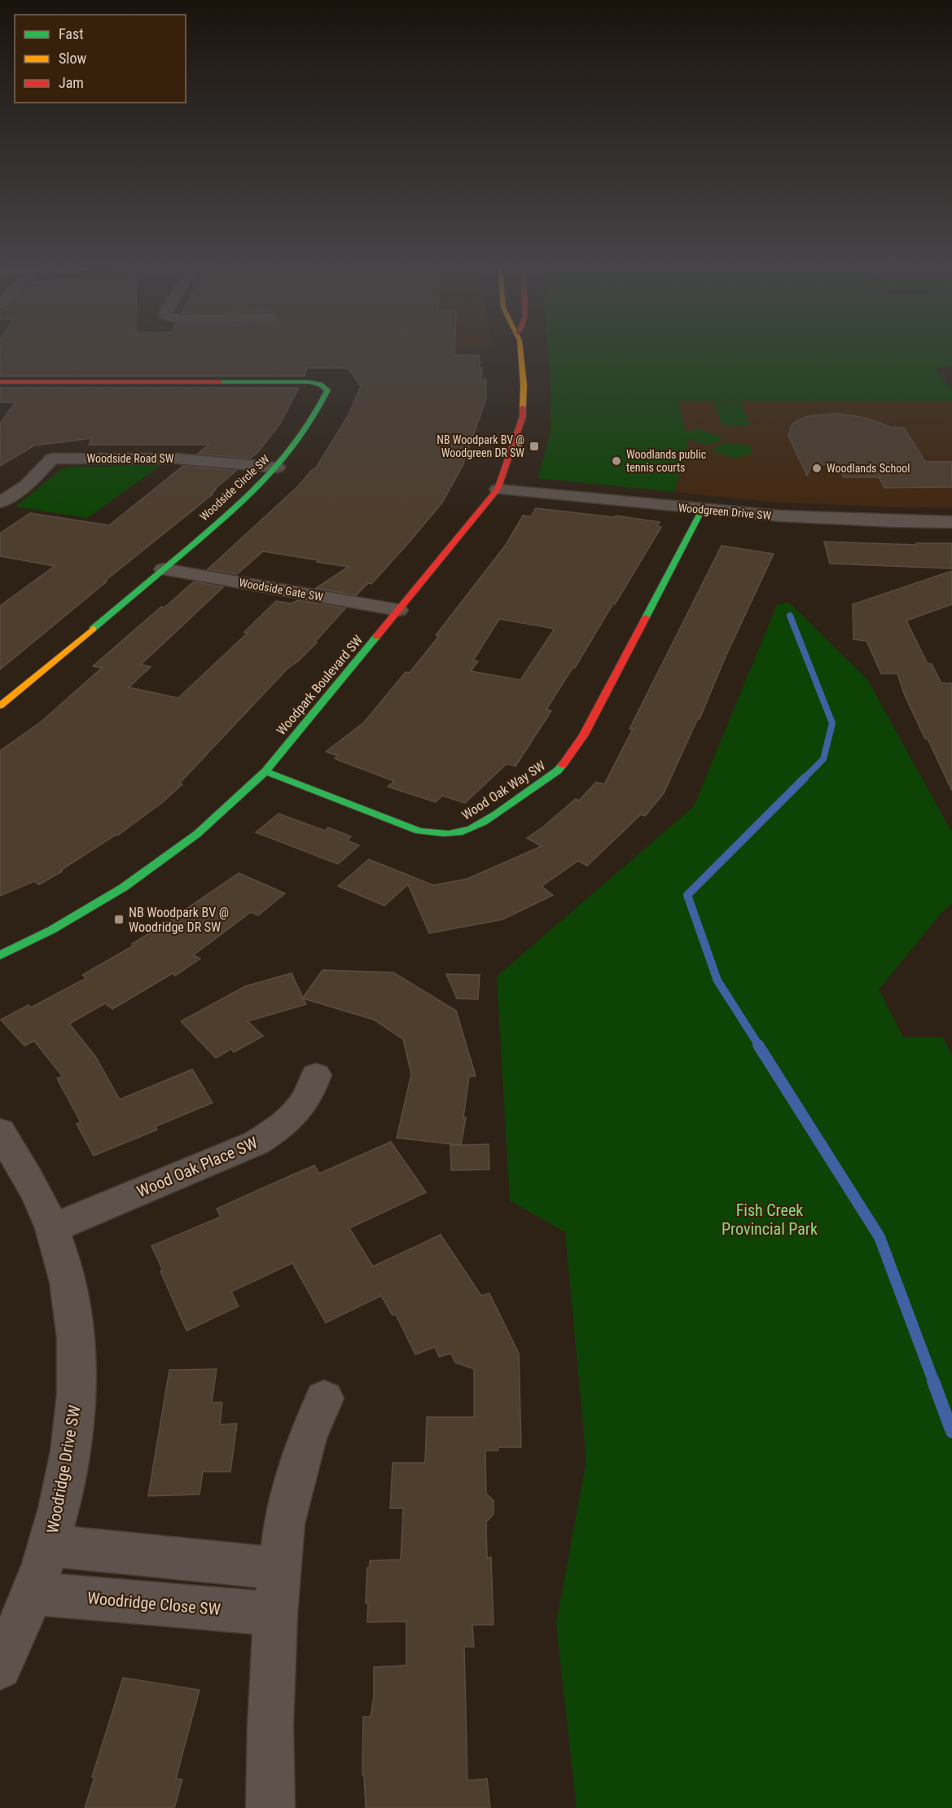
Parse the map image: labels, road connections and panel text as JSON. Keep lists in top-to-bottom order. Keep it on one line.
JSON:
{"streets":{"street":["Woodside Road SW","Woodside Circle SW","Woodgreen Drive SW","Woodside Gate SW","Woodpark Boulevard SW","Wood Oak Way SW","Wood Oak Place SW","Woodridge Drive SW","Woodridge Close SW"]},"crossings":[["Woodside Road SW","Woodside Circle SW"],["Woodside Circle SW","Woodside Gate SW"],["Woodgreen Drive SW","Woodpark Boulevard SW"],["Woodgreen Drive SW","Wood Oak Way SW"],["Woodside Gate SW","Woodpark Boulevard SW"],["Woodpark Boulevard SW","Wood Oak Way SW"],["Wood Oak Place SW","Woodridge Drive SW"],["Woodridge Drive SW","Woodridge Close SW"]],"parks":["Fish Creek Provincial Park"],"places":{"transit":["NB Woodpark BV @ Woodgreen DR SW","NB Woodpark BV @ Woodridge DR SW"],"other":["Woodlands public tennis courts","Woodlands School"]},"legend":["Fast","Slow","Jam"]}
